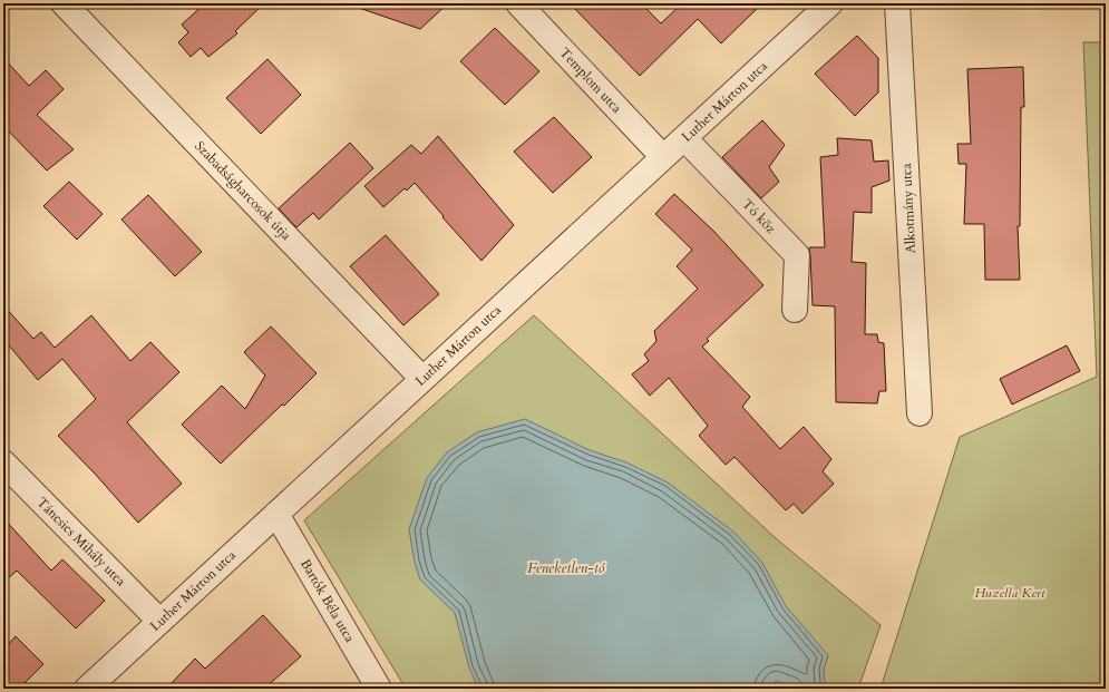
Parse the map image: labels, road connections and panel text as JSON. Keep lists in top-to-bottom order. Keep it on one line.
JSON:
{"streets":{"street":["Templom utca","Luther Márton utca","Szabadságharcosok útja","Alkotmány utca","Tó köz","Táncsics Mihály utca","Bartók Béla utca"]},"crossings":[["Templom utca","Luther Márton utca"],["Luther Márton utca","Szabadságharcosok útja"],["Luther Márton utca","Tó köz"],["Luther Márton utca","Táncsics Mihály utca"],["Luther Márton utca","Bartók Béla utca"]],"water":["Feneketlen-tó"],"parks":["Huzella Kert"]}
